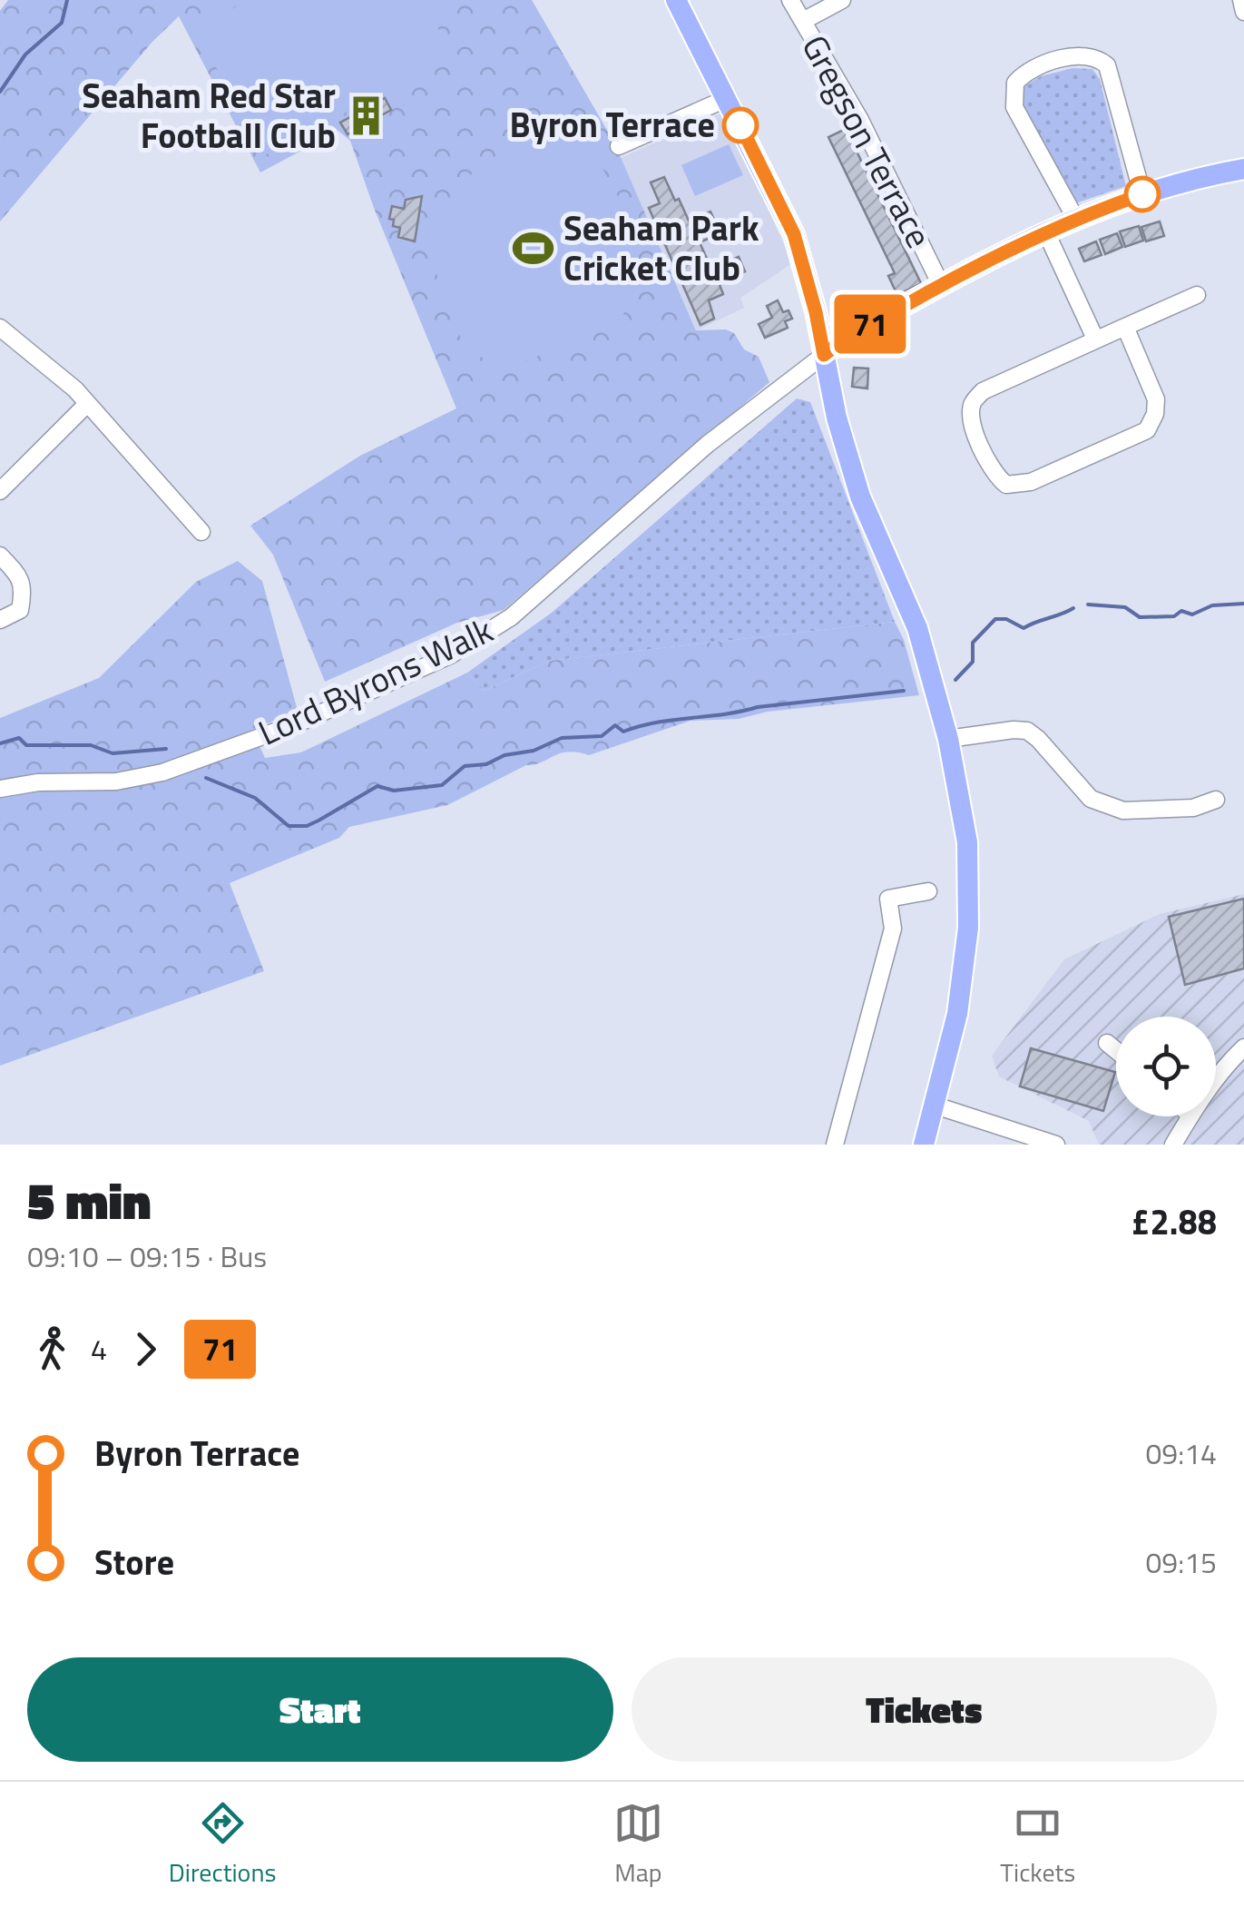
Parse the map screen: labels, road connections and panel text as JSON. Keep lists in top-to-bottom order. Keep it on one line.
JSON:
{"streets":{"street":["Gregson Terrace","Lord Byrons Walk"]},"places":{"building":["Seaham Red Star Football Club"],"other":["Byron Terrace"],"sports":["Seaham Park Cricket Club"]},"lines":["bus line 71"],"page":{"on_map":"71","heading":["5 min","09:10 – 09:15 · Bus","£2.88"],"legs":["4","71"],"list":[{"name":"Byron Terrace","value":"09:14"},{"name":"Store","value":"09:15"}],"buttons":["Start","Tickets"],"tabs":["Directions","Map","Tickets"]}}
